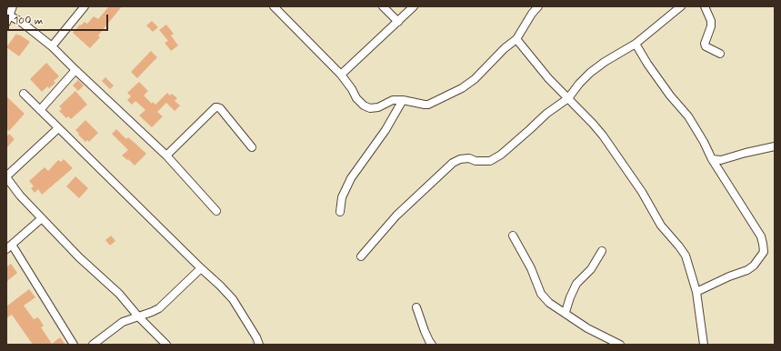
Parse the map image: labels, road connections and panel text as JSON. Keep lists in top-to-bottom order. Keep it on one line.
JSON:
{"scale_bar":"100 m"}
